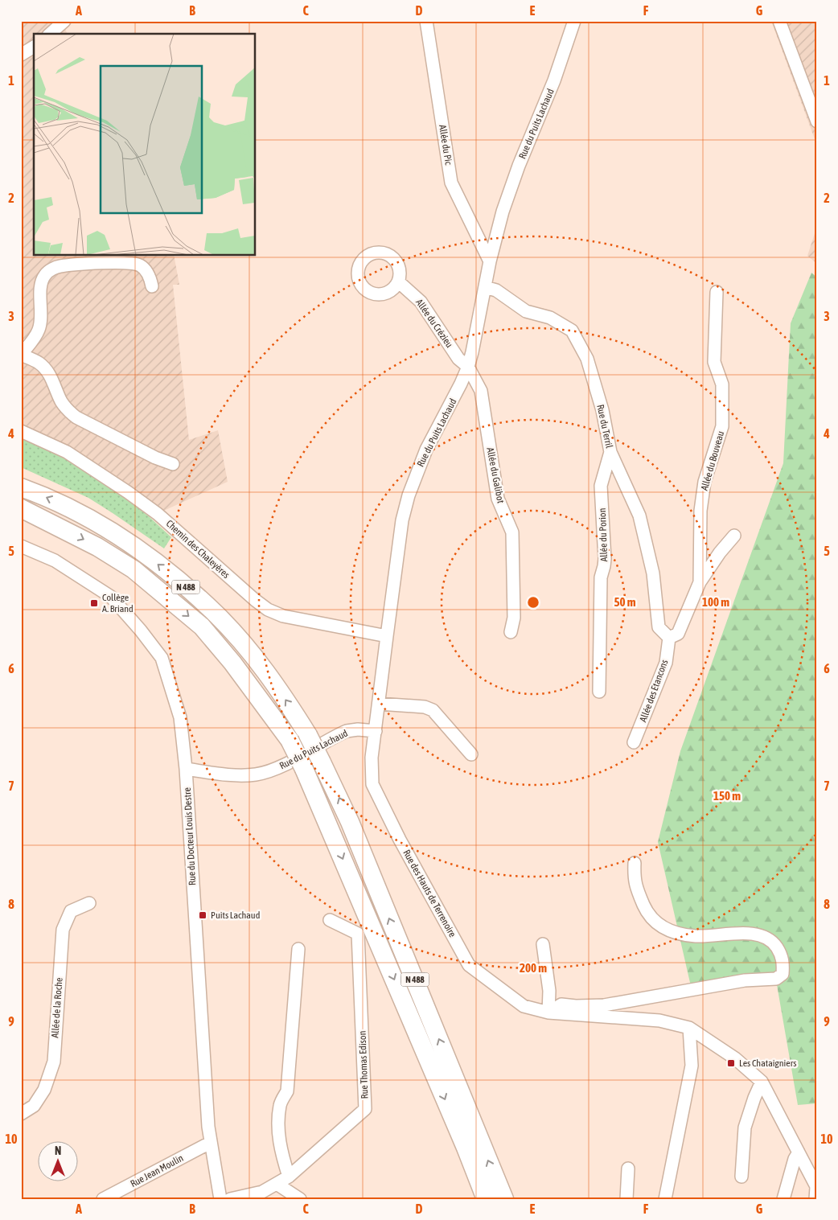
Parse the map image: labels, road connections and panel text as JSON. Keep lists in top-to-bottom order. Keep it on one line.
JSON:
{"streets":{"highway":["N 488"],"street":["Rue du Puits Lachaud","Allée du Pic","Allée du Crézieu","Rue du Terril","Allée du Bouveau","Allée du Galibot","Allée du Porion","Chemin des Chaleyères","Allée des Etancons","Rue du Docteur Louis Destre","Rue des Hauts de Terrenoire","Allée de la Roche","Rue Thomas Edison","Rue Jean Moulin"]},"crossings":[["Rue du Puits Lachaud","Allée du Pic"],["Rue du Puits Lachaud","Allée du Crézieu"],["Rue du Puits Lachaud","Rue du Terril"],["Rue du Puits Lachaud","Allée du Galibot"],["Rue du Puits Lachaud","Chemin des Chaleyères"],["Rue du Puits Lachaud","Rue du Docteur Louis Destre"],["Rue du Puits Lachaud","Rue des Hauts de Terrenoire"],["Allée du Crézieu","Allée du Galibot"],["Rue du Terril","Allée du Bouveau"],["Rue du Terril","Allée du Porion"],["Rue du Terril","Allée des Etancons"],["Allée du Bouveau","Allée des Etancons"],["Rue du Docteur Louis Destre","Rue Jean Moulin"]],"places":{"transit":["Collège A. Briand","Puits Lachaud","Les Chataigniers"]},"north":"top","grid":{"columns":["A","B","C","D","E","F","G"],"rows":["1","2","3","4","5","6","7","8","9","10"]},"rings":["50 m","100 m","150 m","200 m"]}
